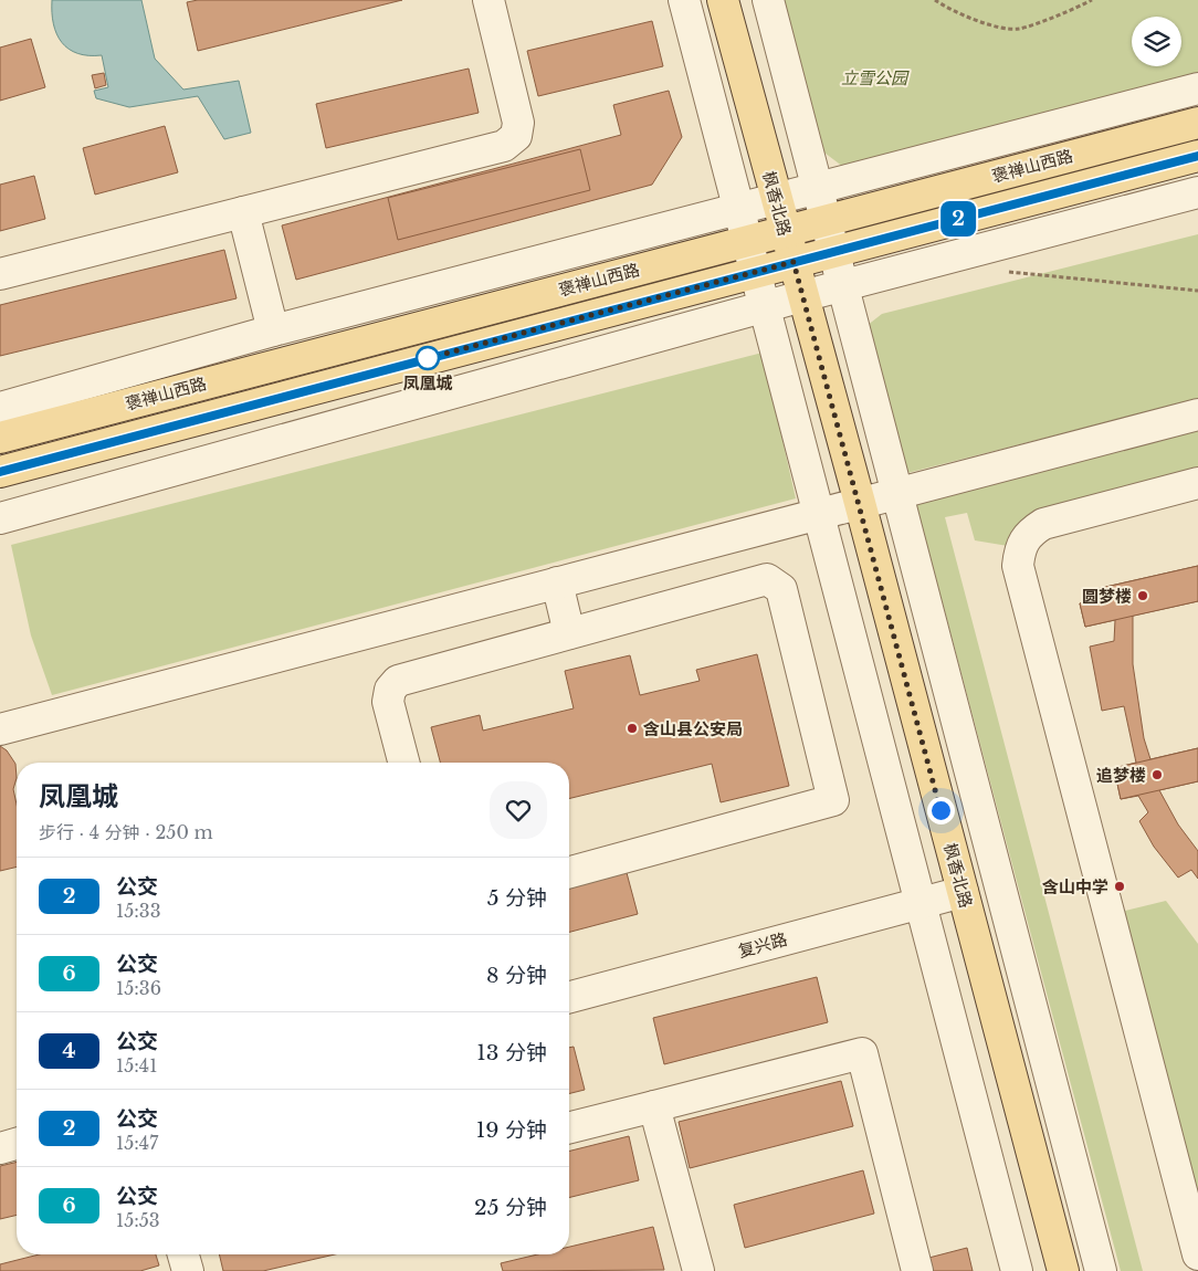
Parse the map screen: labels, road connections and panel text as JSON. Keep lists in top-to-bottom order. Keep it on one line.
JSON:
{"streets":{"main road":["褒禅山西路","枫香北路"],"street":["复兴路"]},"crossings":[["褒禅山西路","枫香北路"],["枫香北路","复兴路"]],"parks":["立雪公园"],"places":["凤凰城","圆梦楼","含山县公安局","追梦楼","含山中学"],"lines":["bus line 2"],"page":{"on_map":"2","heading":["凤凰城","步行 · 4 分钟 · 250 m"],"list":[{"mark":"2","name":"公交","note":"15:33","value":"5 分钟"},{"mark":"6","name":"公交","note":"15:36","value":"8 分钟"},{"mark":"4","name":"公交","note":"15:41","value":"13 分钟"},{"mark":"2","name":"公交","note":"15:47","value":"19 分钟"},{"mark":"6","name":"公交","note":"15:53","value":"25 分钟"}]}}
